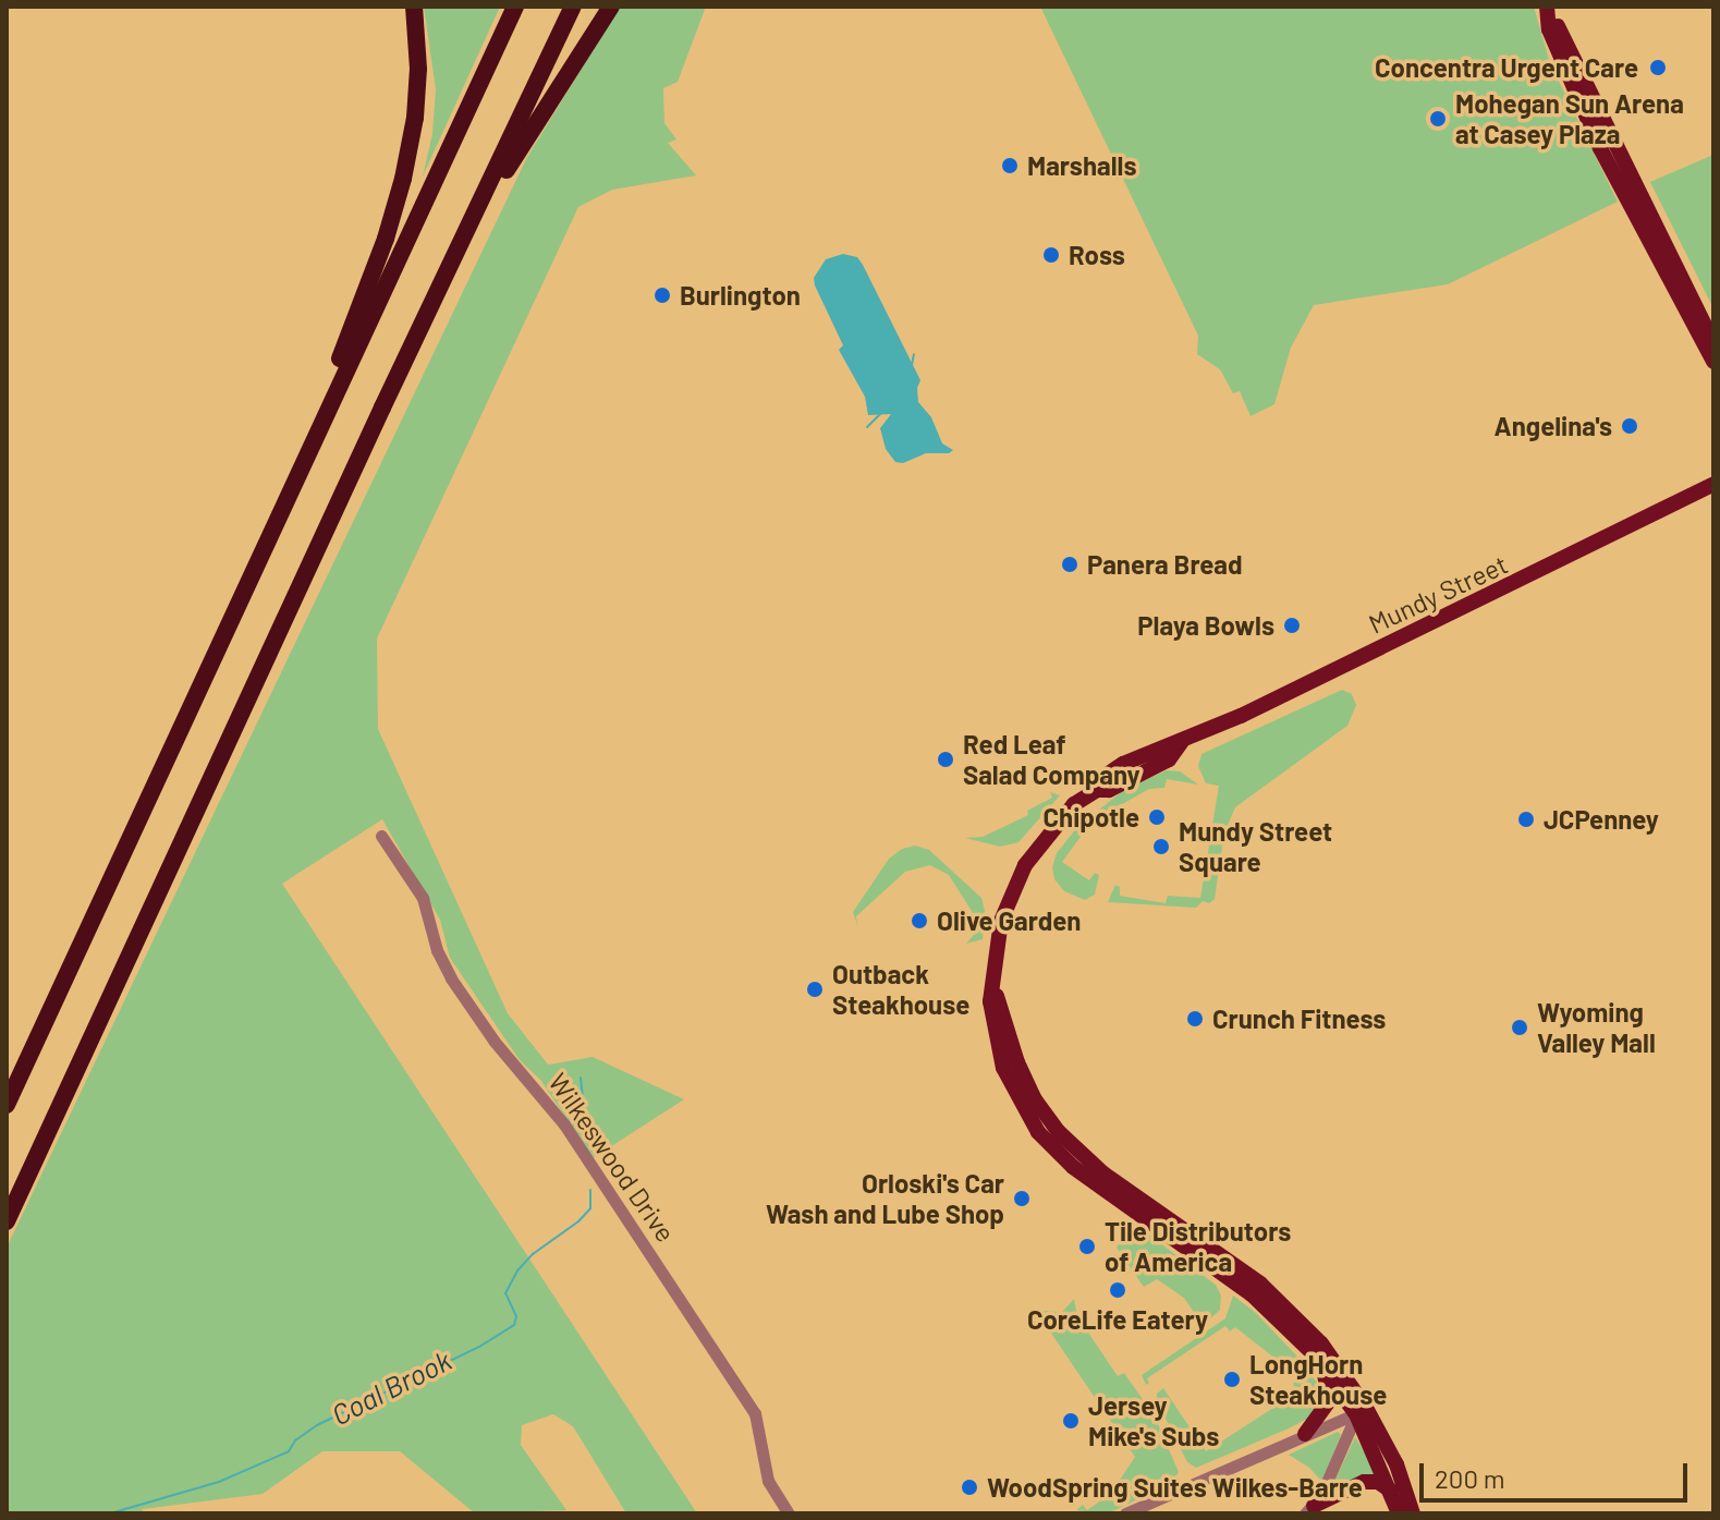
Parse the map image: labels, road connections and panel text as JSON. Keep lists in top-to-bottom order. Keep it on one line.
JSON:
{"streets":{"main road":["Mundy Street"],"street":["Wilkeswood Drive"]},"water":["Coal Brook"],"places":["Concentra Urgent Care","Mohegan Sun Arena at Casey Plaza","Marshalls","Ross","Burlington","Angelina's","Panera Bread","Playa Bowls","Red Leaf Salad Company","Chipotle","JCPenney","Mundy Street Square","Olive Garden","Outback Steakhouse","Crunch Fitness","Wyoming Valley Mall","Orloski's Car Wash and Lube Shop","Tile Distributors of America","CoreLife Eatery","LongHorn Steakhouse","Jersey Mike's Subs","WoodSpring Suites Wilkes-Barre"],"scale_bar":"200 m"}
